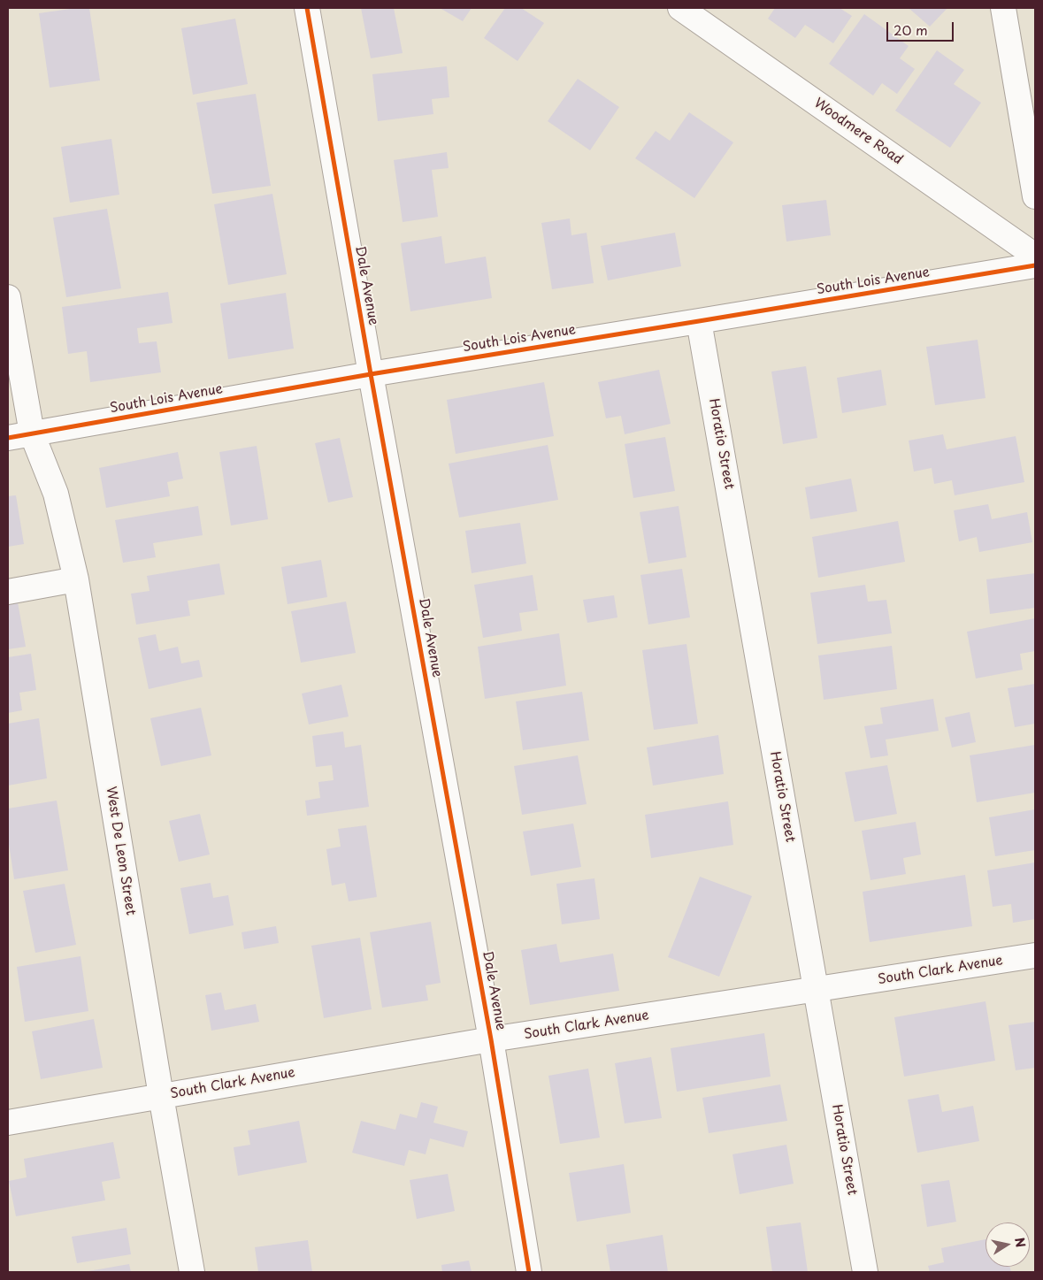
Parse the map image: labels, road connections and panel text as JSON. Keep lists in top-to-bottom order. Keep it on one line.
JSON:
{"streets":{"street":["Woodmere Road","South Lois Avenue","Dale Avenue","Horatio Street","West De Leon Street","South Clark Avenue"]},"crossings":[["South Lois Avenue","Dale Avenue"],["South Lois Avenue","Horatio Street"],["South Lois Avenue","West De Leon Street"],["Dale Avenue","South Clark Avenue"],["Horatio Street","South Clark Avenue"],["West De Leon Street","South Clark Avenue"]],"scale_bar":"20 m","north":"right"}
